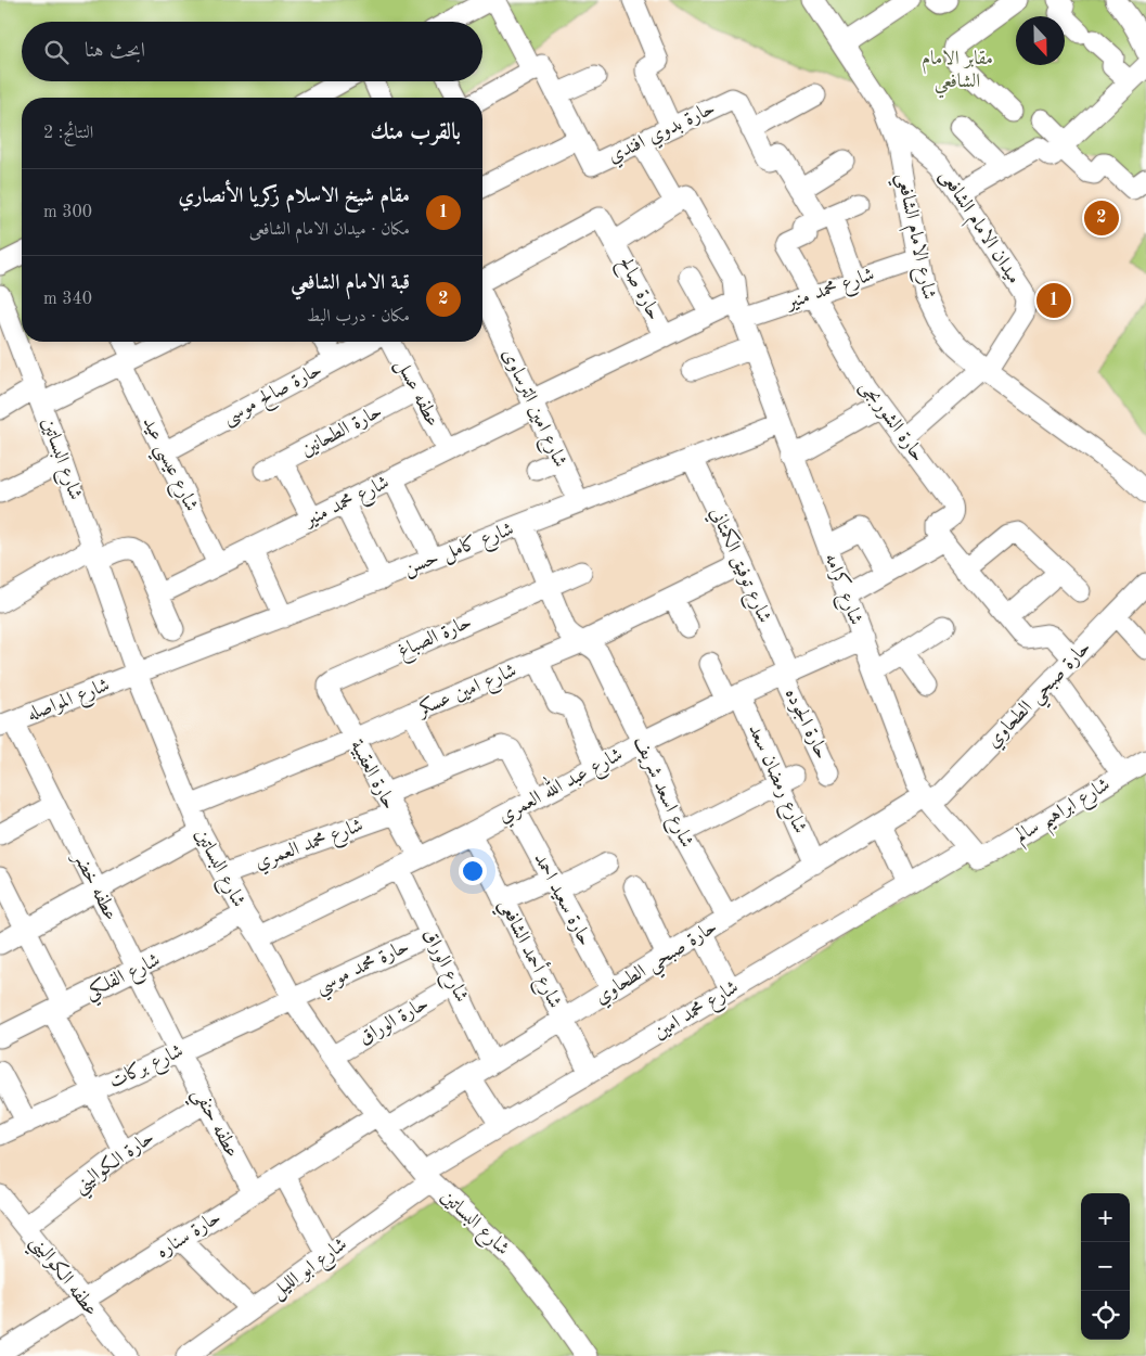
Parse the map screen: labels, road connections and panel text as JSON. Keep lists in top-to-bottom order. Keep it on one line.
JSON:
{"streets":{"street":["حارة بدوي افندي","ميدان الامام الشافعى","شارع الامام الشافعي","حارة صالح","شارع محمد منير","عطفه عسل","حارة صالح موسى","شارع امين الترساوى","حارة الشوربجى","حارة الطحانين","شارع البساتين","شارع عيسي عيد","شارع كامل حسن","شارع توفيق الكمتاني","شارع كرامه","حارة الصباغ","شارع امين عسكر","حارة صبحي الطحاوي","شارع المواصله","حارة الجوده","حارة العقبية","شارع رمضان سعد","شارع عبد الله العمري","شارع اسعد شريف","شارع ابراهيم سالم","شارع محمد العمري","عطفه خضر","حارة سعيد احمد","شارع أحمد الشافعي","شارع الوراق","حارة محمد موسي","شارع الفلكي","شارع محمد امين","حارة الوراق","شارع بركات","عطفه حنفي","حارة الكواليني","حارة سناره","شارع ابو الليل","عطفه الكواليني"]},"crossings":[["حارة بدوي افندي","شارع محمد منير"],["حارة بدوي افندي","حارة الشوربجى"],["ميدان الامام الشافعى","شارع الامام الشافعي"],["ميدان الامام الشافعى","حارة الشوربجى"],["شارع الامام الشافعي","شارع محمد منير"],["حارة صالح","شارع محمد منير"],["شارع محمد منير","عطفه عسل"],["شارع محمد منير","شارع امين الترساوى"],["شارع محمد منير","حارة الشوربجى"],["شارع محمد منير","حارة الطحانين"],["شارع محمد منير","شارع عيسي عيد"],["شارع محمد منير","شارع كرامه"],["عطفه عسل","حارة الطحانين"],["حارة صالح موسى","شارع عيسي عيد"],["شارع امين الترساوى","شارع كامل حسن"],["شارع البساتين","شارع كامل حسن"],["شارع البساتين","شارع امين عسكر"],["شارع البساتين","حارة صبحي الطحاوي"],["شارع البساتين","شارع المواصله"],["شارع البساتين","شارع عبد الله العمري"],["شارع البساتين","شارع محمد العمري"],["شارع البساتين","حارة محمد موسي"],["شارع البساتين","شارع الفلكي"],["شارع البساتين","شارع محمد امين"],["شارع البساتين","حارة الوراق"],["شارع البساتين","شارع بركات"],["شارع البساتين","حارة سناره"],["شارع البساتين","شارع ابو الليل"],["شارع كامل حسن","شارع توفيق الكمتاني"],["شارع كامل حسن","شارع كرامه"],["شارع كامل حسن","شارع المواصله"],["شارع كامل حسن","شارع اسعد شريف"],["شارع توفيق الكمتاني","شارع امين عسكر"],["شارع توفيق الكمتاني","حارة الجوده"],["شارع توفيق الكمتاني","شارع عبد الله العمري"],["شارع كرامه","حارة صبحي الطحاوي"],["شارع كرامه","شارع عبد الله العمري"],["شارع كرامه","شارع ابراهيم سالم"],["شارع كرامه","شارع محمد امين"],["حارة الصباغ","حارة العقبية"],["حارة الصباغ","شارع اسعد شريف"],["شارع امين عسكر","حارة العقبية"],["شارع امين عسكر","شارع اسعد شريف"],["حارة صبحي الطحاوي","شارع رمضان سعد"],["حارة صبحي الطحاوي","شارع اسعد شريف"],["حارة صبحي الطحاوي","حارة سعيد احمد"],["حارة صبحي الطحاوي","شارع أحمد الشافعي"],["حارة صبحي الطحاوي","شارع الوراق"],["حارة صبحي الطحاوي","حارة سناره"],["شارع المواصله","عطفه خضر"],["حارة الجوده","شارع عبد الله العمري"],["حارة العقبية","شارع عبد الله العمري"],["حارة العقبية","شارع محمد العمري"],["شارع رمضان سعد","شارع عبد الله العمري"],["شارع عبد الله العمري","شارع اسعد شريف"],["شارع عبد الله العمري","حارة سعيد احمد"],["شارع عبد الله العمري","شارع أحمد الشافعي"],["شارع عبد الله العمري","شارع الوراق"],["شارع ابراهيم سالم","شارع محمد امين"],["عطفه خضر","شارع الفلكي"],["عطفه خضر","شارع بركات"],["عطفه خضر","عطفه حنفي"],["شارع أحمد الشافعي","شارع محمد امين"],["شارع الوراق","حارة محمد موسي"],["شارع الوراق","حارة الوراق"],["حارة محمد موسي","شارع بركات"],["شارع محمد امين","شارع ابو الليل"],["شارع بركات","عطفه حنفي"],["عطفه حنفي","حارة الكواليني"],["عطفه حنفي","حارة سناره"],["حارة الكواليني","عطفه الكواليني"],["حارة سناره","عطفه الكواليني"]],"parks":["مقابر الامام الشافعي"],"north":"bottom","page":{"search":"ابحث هنا","heading":["بالقرب منك","النتائج: 2"],"list":[{"mark":"1","name":"مقام شيخ الاسلام زكريا الأنصاري","note":"مكان · ميدان الامام الشافعى","value":"300 m"},{"mark":"2","name":"قبة الامام الشافعي","note":"مكان · درب البط","value":"340 m"}],"pins":["2","1"],"map_buttons":["+","−"]}}
